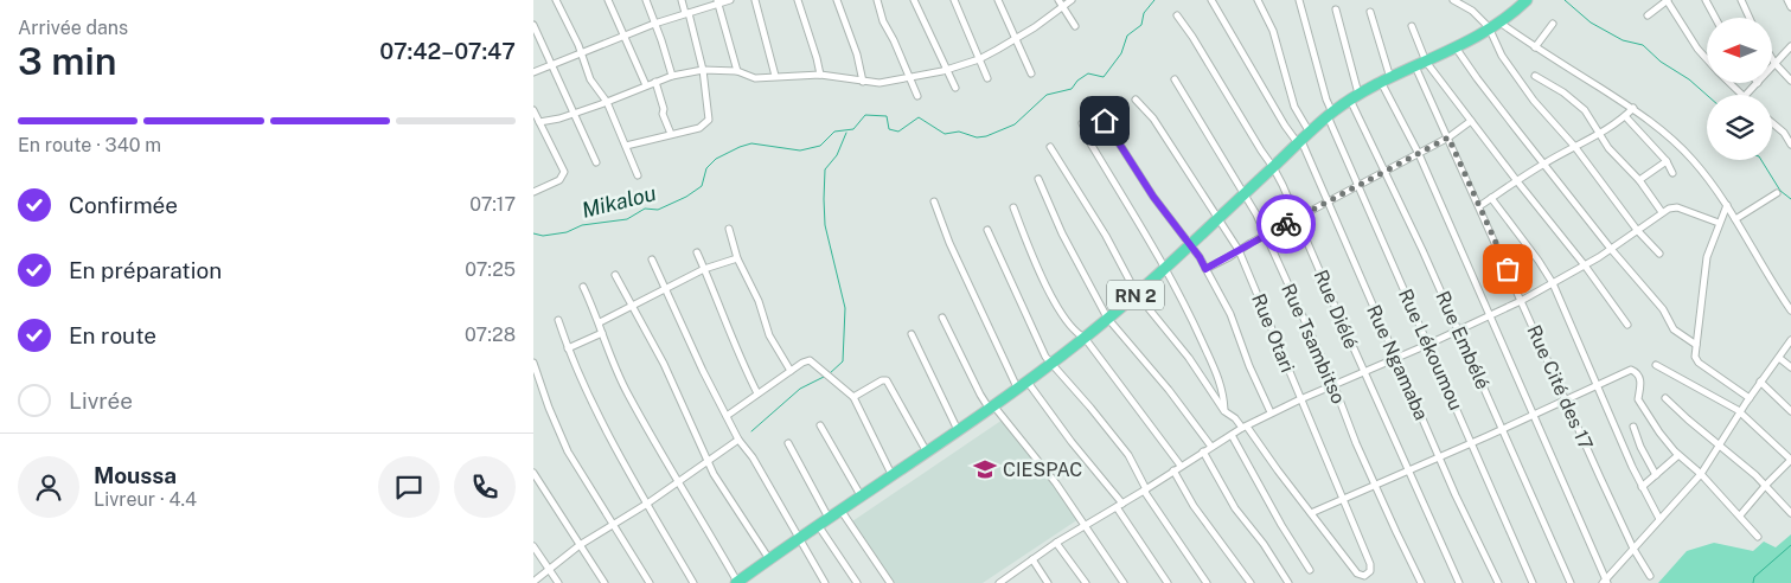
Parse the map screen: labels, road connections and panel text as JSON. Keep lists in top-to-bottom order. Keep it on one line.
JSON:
{"streets":{"highway":["RN 2"],"street":["Rue Diélé","Rue Otari","Rue Embélé","Rue Tsambitso","Rue Lékoumou","Rue Ngamaba","Rue Cité des 17"]},"crossings":[["RN 2","Rue Diélé"],["RN 2","Rue Otari"],["RN 2","Rue Embélé"],["RN 2","Rue Tsambitso"],["RN 2","Rue Lékoumou"],["RN 2","Rue Ngamaba"],["RN 2","Rue Cité des 17"]],"water":["Mikalou"],"places":{"school or university":["CIESPAC"]},"north":"left","page":{"heading":["3 min","Arrivée dans","07:42–07:47"],"panel":["Moussa","Livreur · 4.4"],"bar":"En route · 340 m","list":[["Confirmée","07:17"],["En préparation","07:25"],["En route","07:28"],"Livrée"]}}
